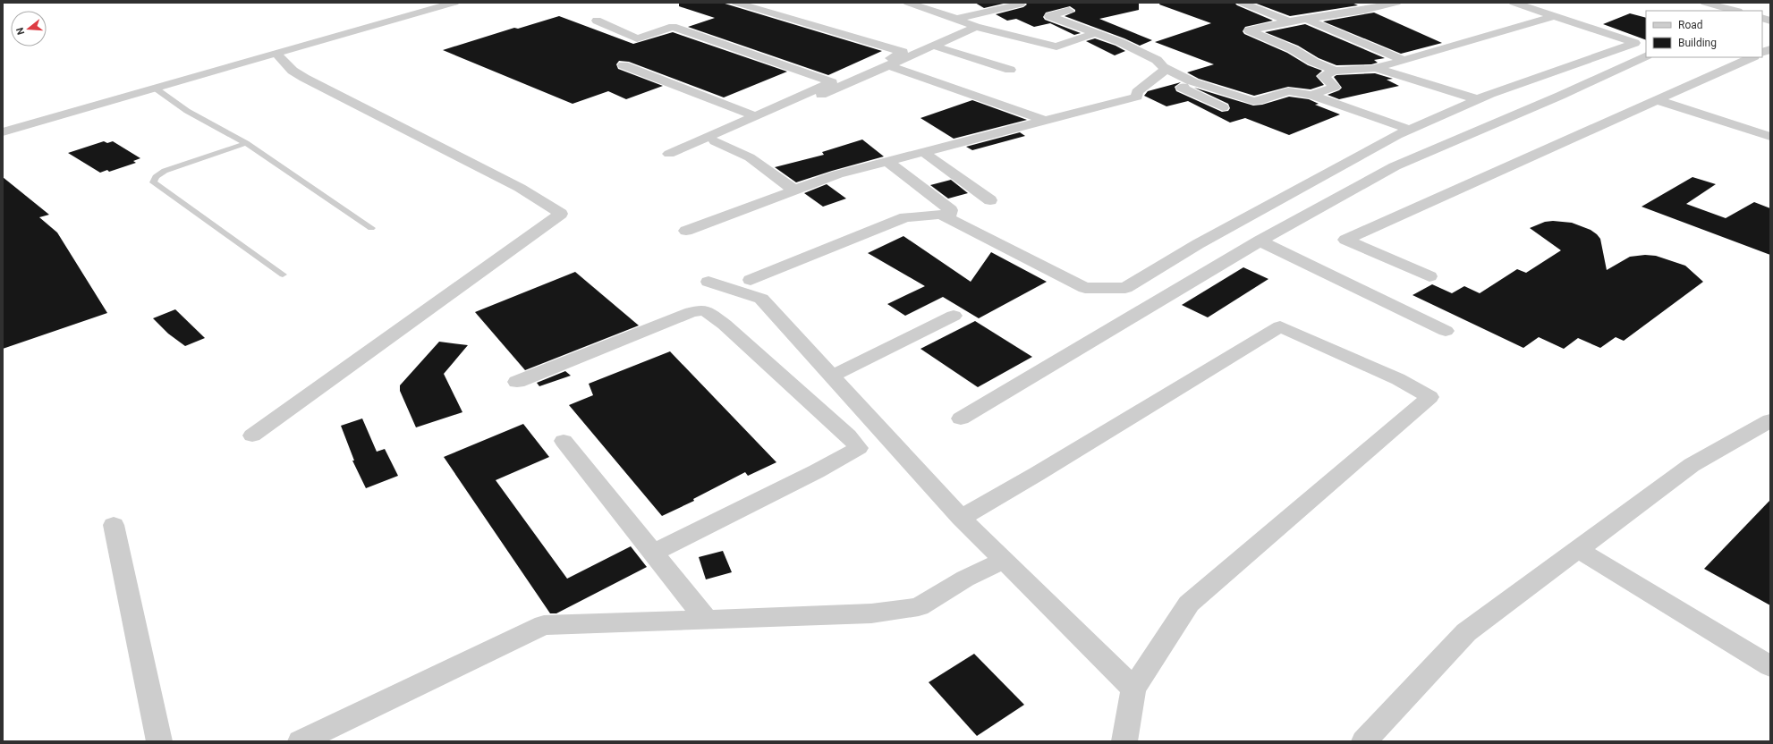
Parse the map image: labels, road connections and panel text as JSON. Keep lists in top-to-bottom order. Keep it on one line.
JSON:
{"legend":["Road","Building"],"north":"left"}
